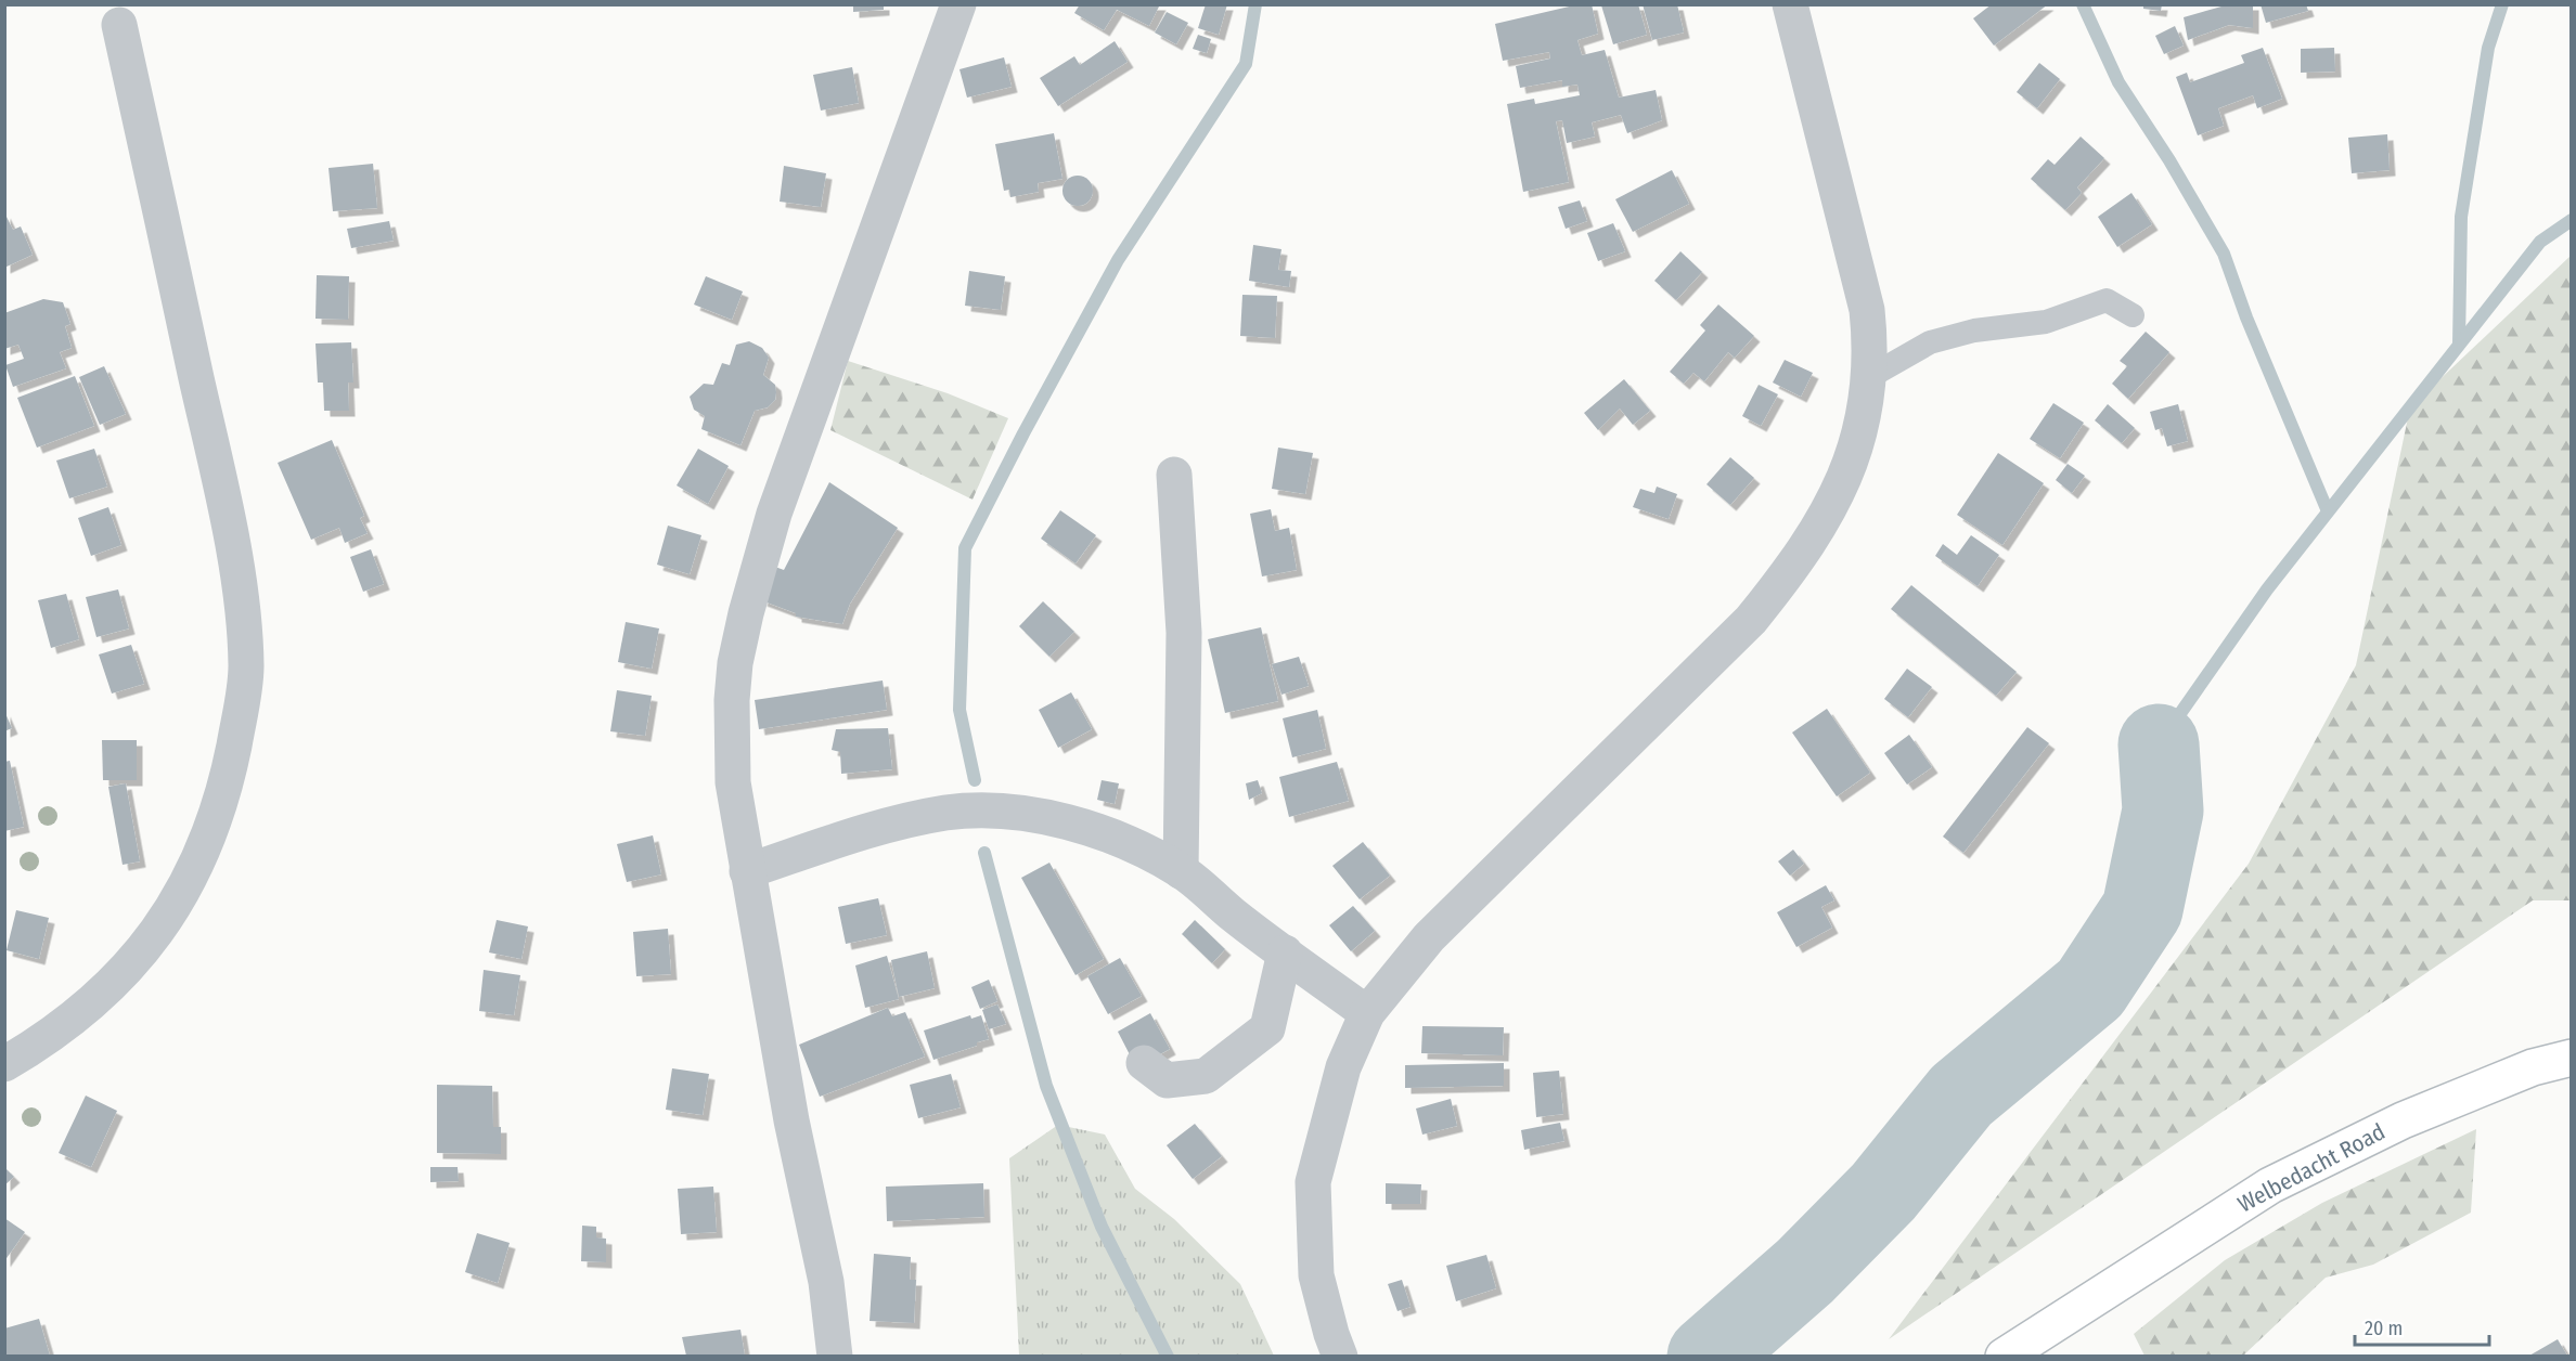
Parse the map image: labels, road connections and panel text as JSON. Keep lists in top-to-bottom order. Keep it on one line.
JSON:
{"streets":{"street":["Welbedacht Road"]},"scale_bar":"20 m"}
